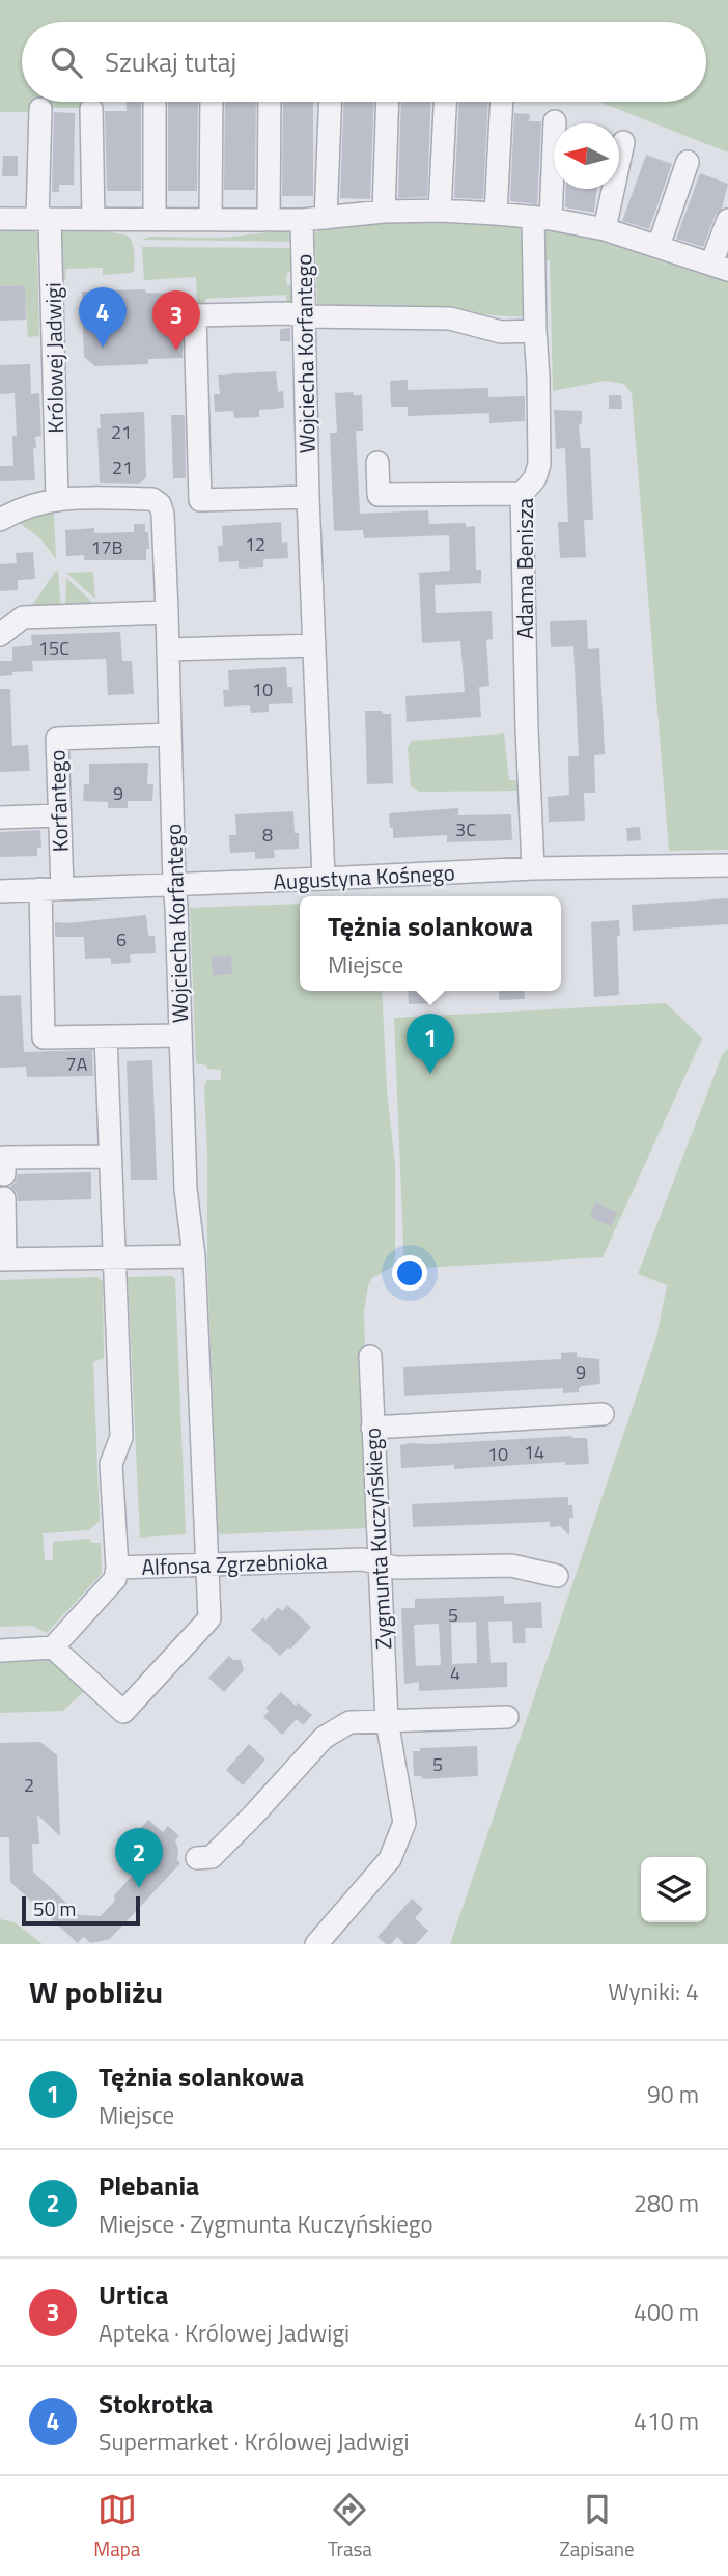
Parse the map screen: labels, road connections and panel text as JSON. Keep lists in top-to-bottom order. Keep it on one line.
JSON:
{"streets":{"street":["Wojciecha Korfantego","Królowej Jadwigi","Adama Benisza","Korfantego","Augustyna Kośnego","Zygmunta Kuczyńskiego","Alfonsa Zgrzebnioka"]},"crossings":[["Wojciecha Korfantego","Królowej Jadwigi"],["Wojciecha Korfantego","Korfantego"],["Wojciecha Korfantego","Augustyna Kośnego"],["Adama Benisza","Augustyna Kośnego"],["Korfantego","Augustyna Kośnego"],["Zygmunta Kuczyńskiego","Alfonsa Zgrzebnioka"]],"house_numbers":["21","21","12","17B","15C","10","9","3C","8","6","7A","9","14","10","5","4","5","2"],"scale_bar":"50 m","north":"left","page":{"search":"Szukaj tutaj","pins":["4","3","1","2"],"popup":["Tężnia solankowa","Miejsce"],"scale":"50 m","heading":["W pobliżu","Wyniki: 4"],"list":[{"mark":"1","name":"Tężnia solankowa","note":"Miejsce","value":"90 m"},{"mark":"2","name":"Plebania","note":"Miejsce · Zygmunta Kuczyńskiego","value":"280 m"},{"mark":"3","name":"Urtica","note":"Apteka · Królowej Jadwigi","value":"400 m"},{"mark":"4","name":"Stokrotka","note":"Supermarket · Królowej Jadwigi","value":"410 m"}],"nav":["Mapa","Trasa","Zapisane"]}}
